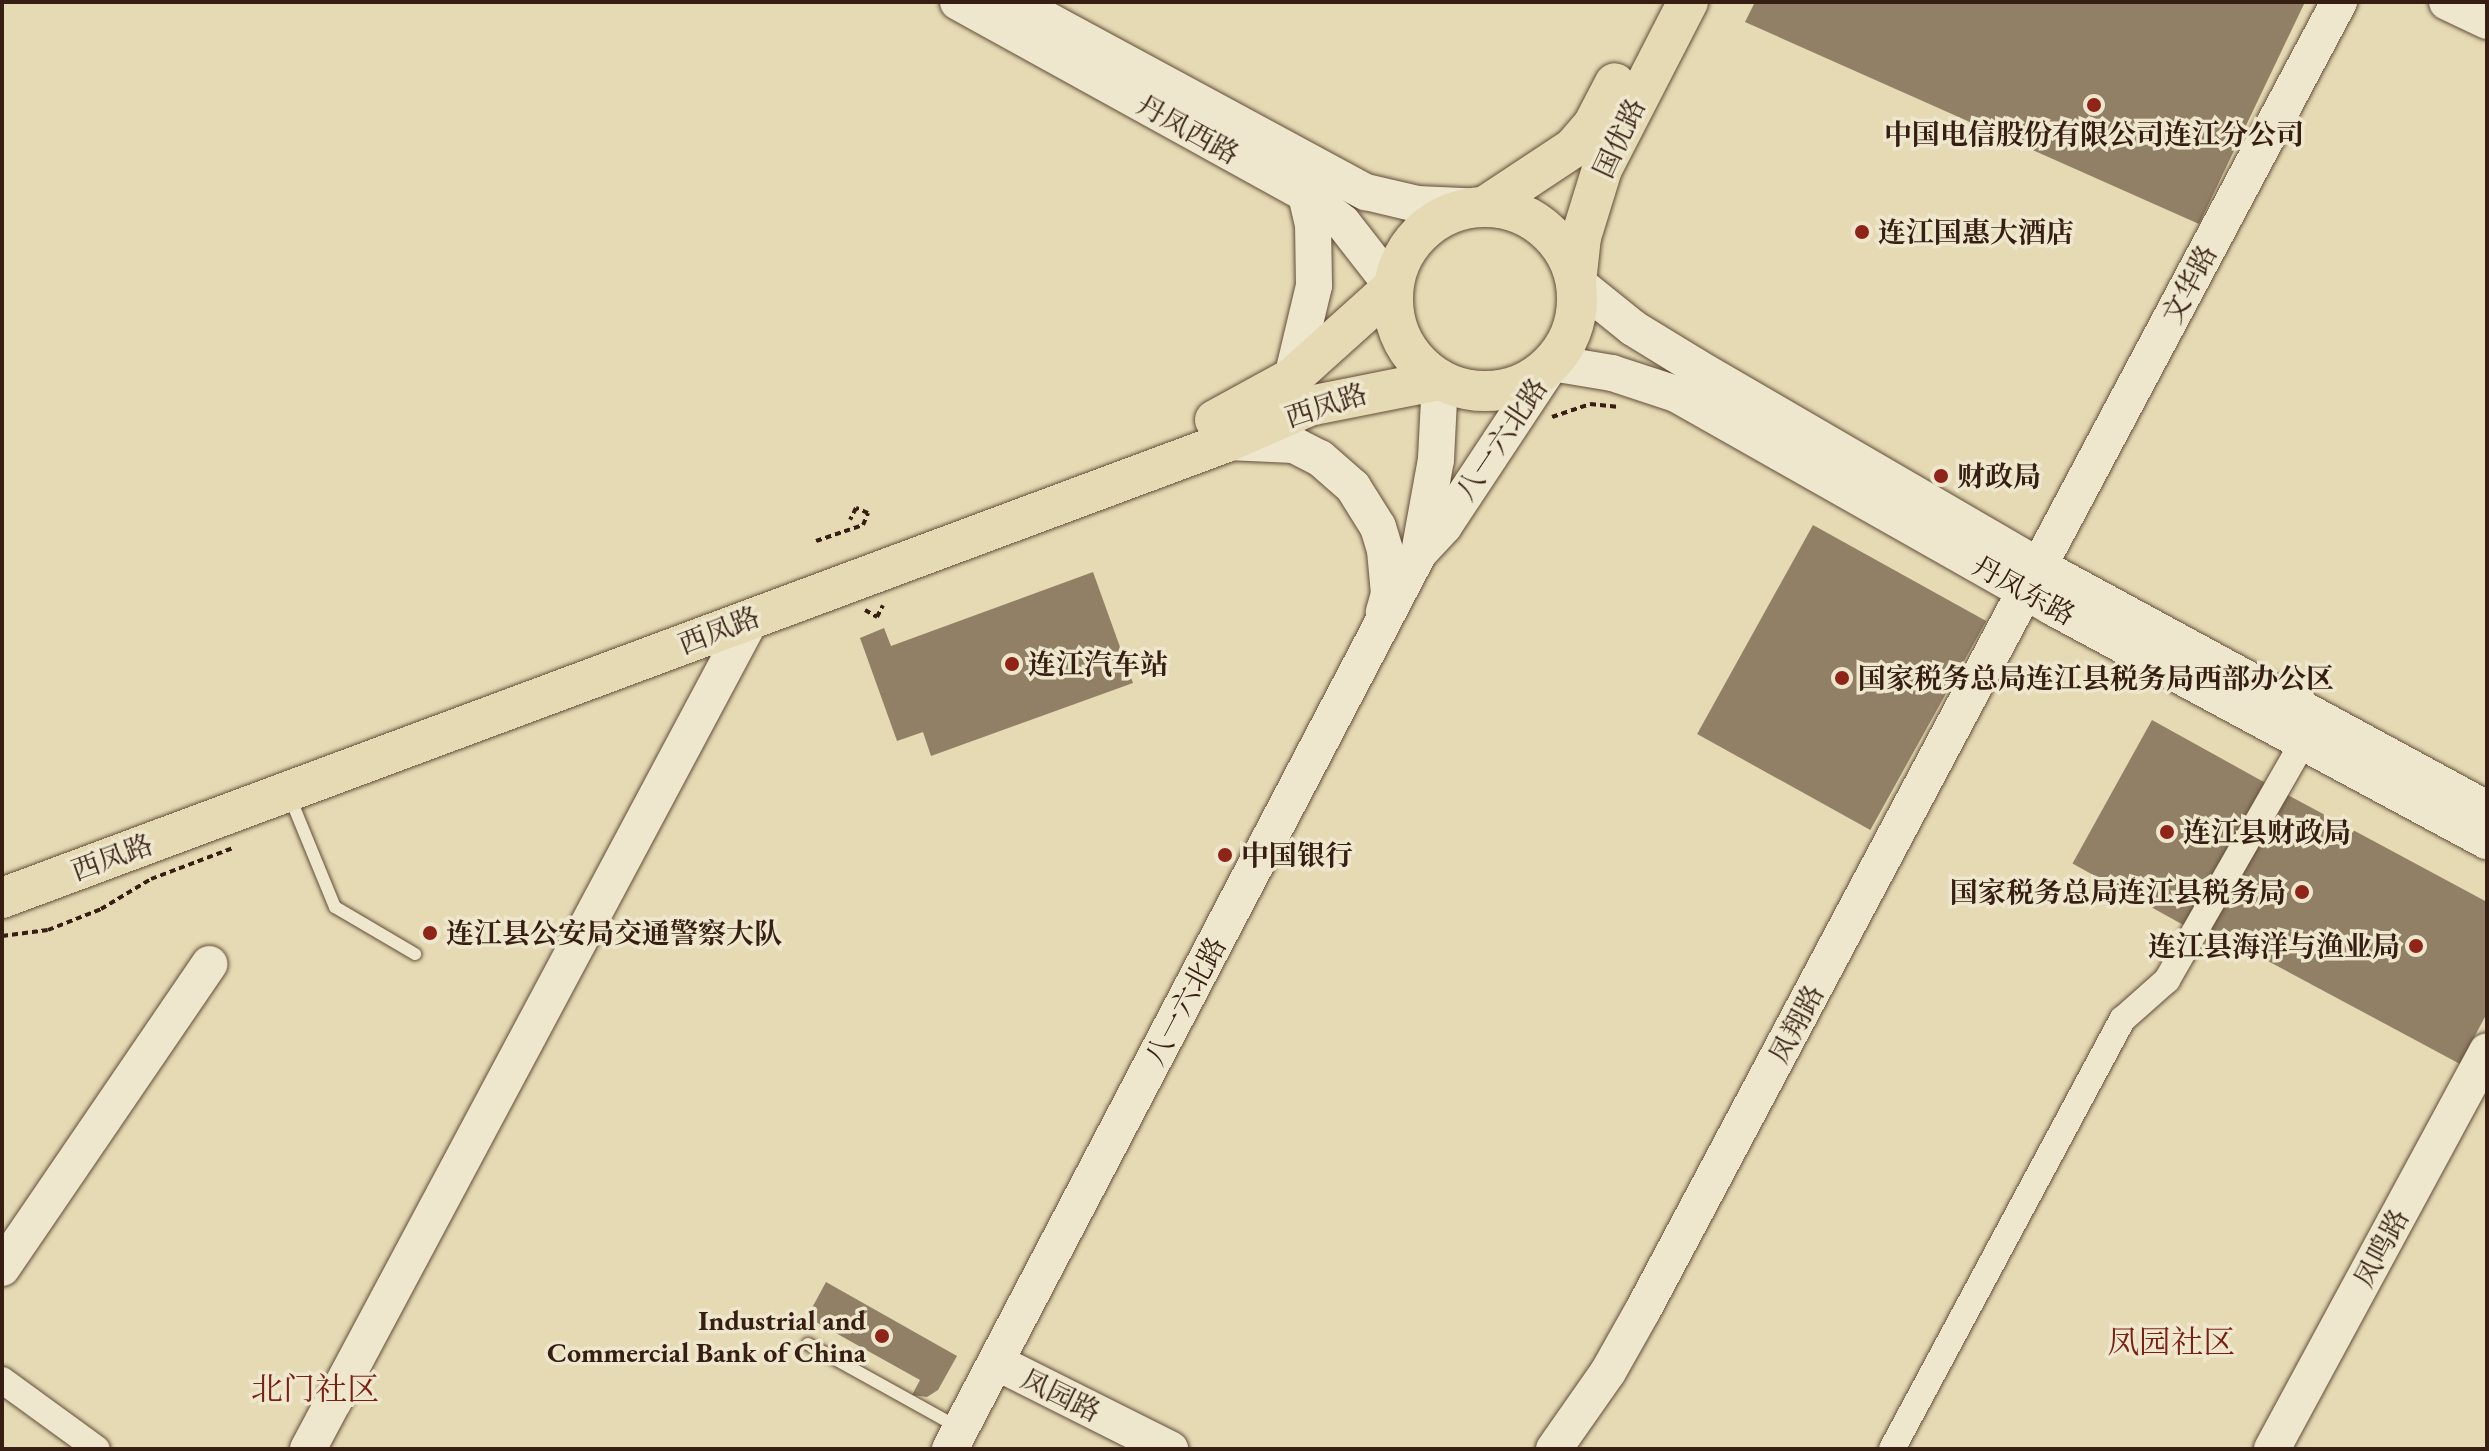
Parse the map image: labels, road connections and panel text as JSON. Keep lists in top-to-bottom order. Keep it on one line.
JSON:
{"streets":{"main road":["丹凤西路","国优路","文华路","西凤路","八一六北路","丹凤东路","凤翔路","凤鸣路","凤园路"]},"crossings":[["丹凤西路","国优路"],["丹凤西路","西凤路"],["丹凤西路","八一六北路"],["丹凤西路","丹凤东路"],["国优路","西凤路"],["国优路","八一六北路"],["国优路","丹凤东路"],["文华路","丹凤东路"],["文华路","凤翔路"],["西凤路","八一六北路"],["西凤路","丹凤东路"],["八一六北路","丹凤东路"],["八一六北路","凤园路"],["丹凤东路","凤翔路"]],"districts":["凤园社区","北门社区"],"places":["中国电信股份有限公司连江分公司","连江国惠大酒店","财政局","连江汽车站","国家税务总局连江县税务局西部办公区","连江县财政局","中国银行","国家税务总局连江县税务局","连江县公安局交通警察大队","连江县海洋与渔业局","Industrial and Commercial Bank of China"]}
